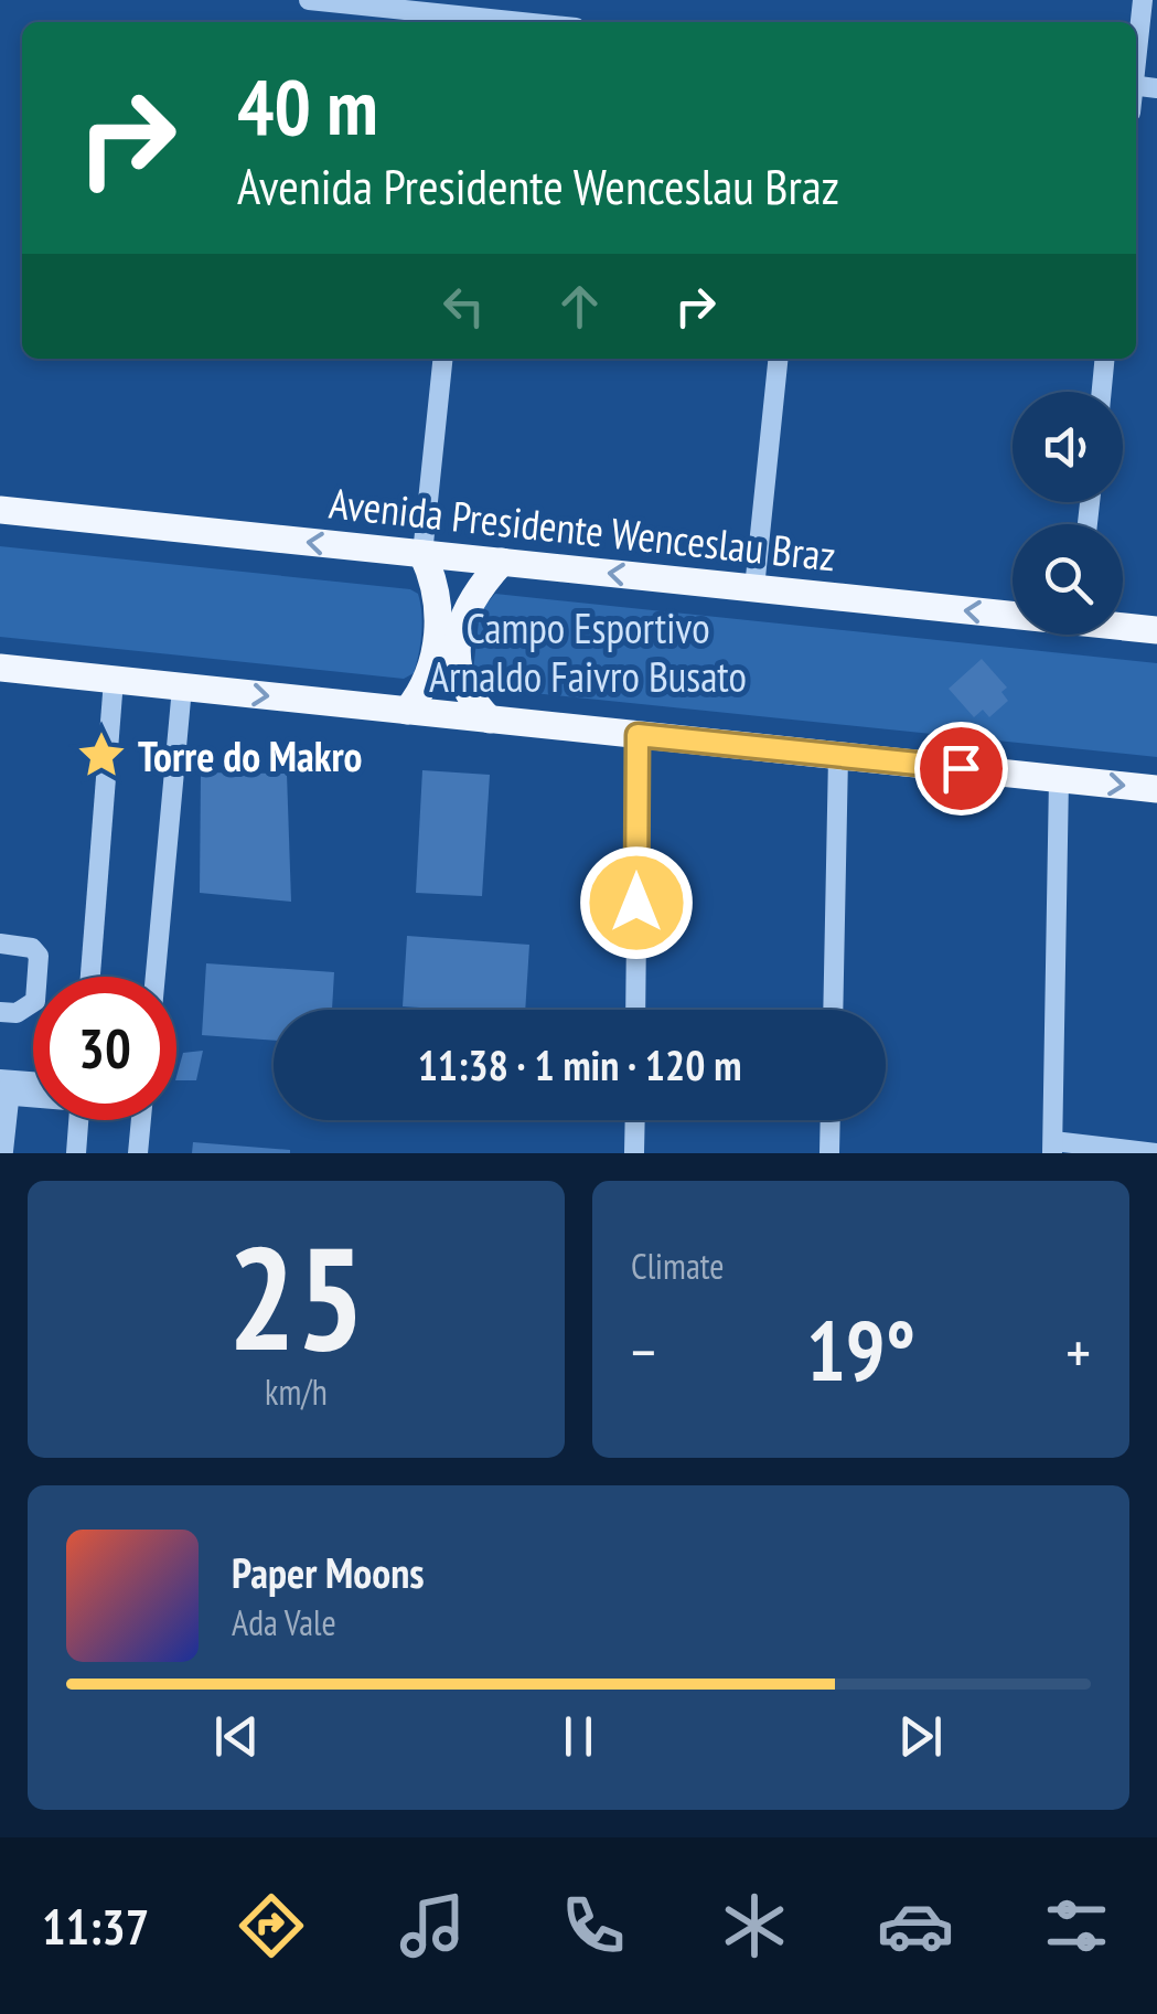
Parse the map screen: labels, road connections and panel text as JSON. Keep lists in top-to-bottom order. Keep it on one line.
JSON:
{"streets":{"main road":["Avenida Presidente Wenceslau Braz"]},"parks":["Campo Esportivo Arnaldo Faivro Busato"],"places":{"place":["Torre do Makro"]},"page":{"turn":["40 m","Avenida Presidente Wenceslau Braz"],"limit":"30","trip":"11:38 · 1 min · 120 m","tile":[["25","km/h"],"Climate"],"heat":["−","19°","+"],"song":["Paper Moons","Ada Vale"],"tabs":"11:37"}}
